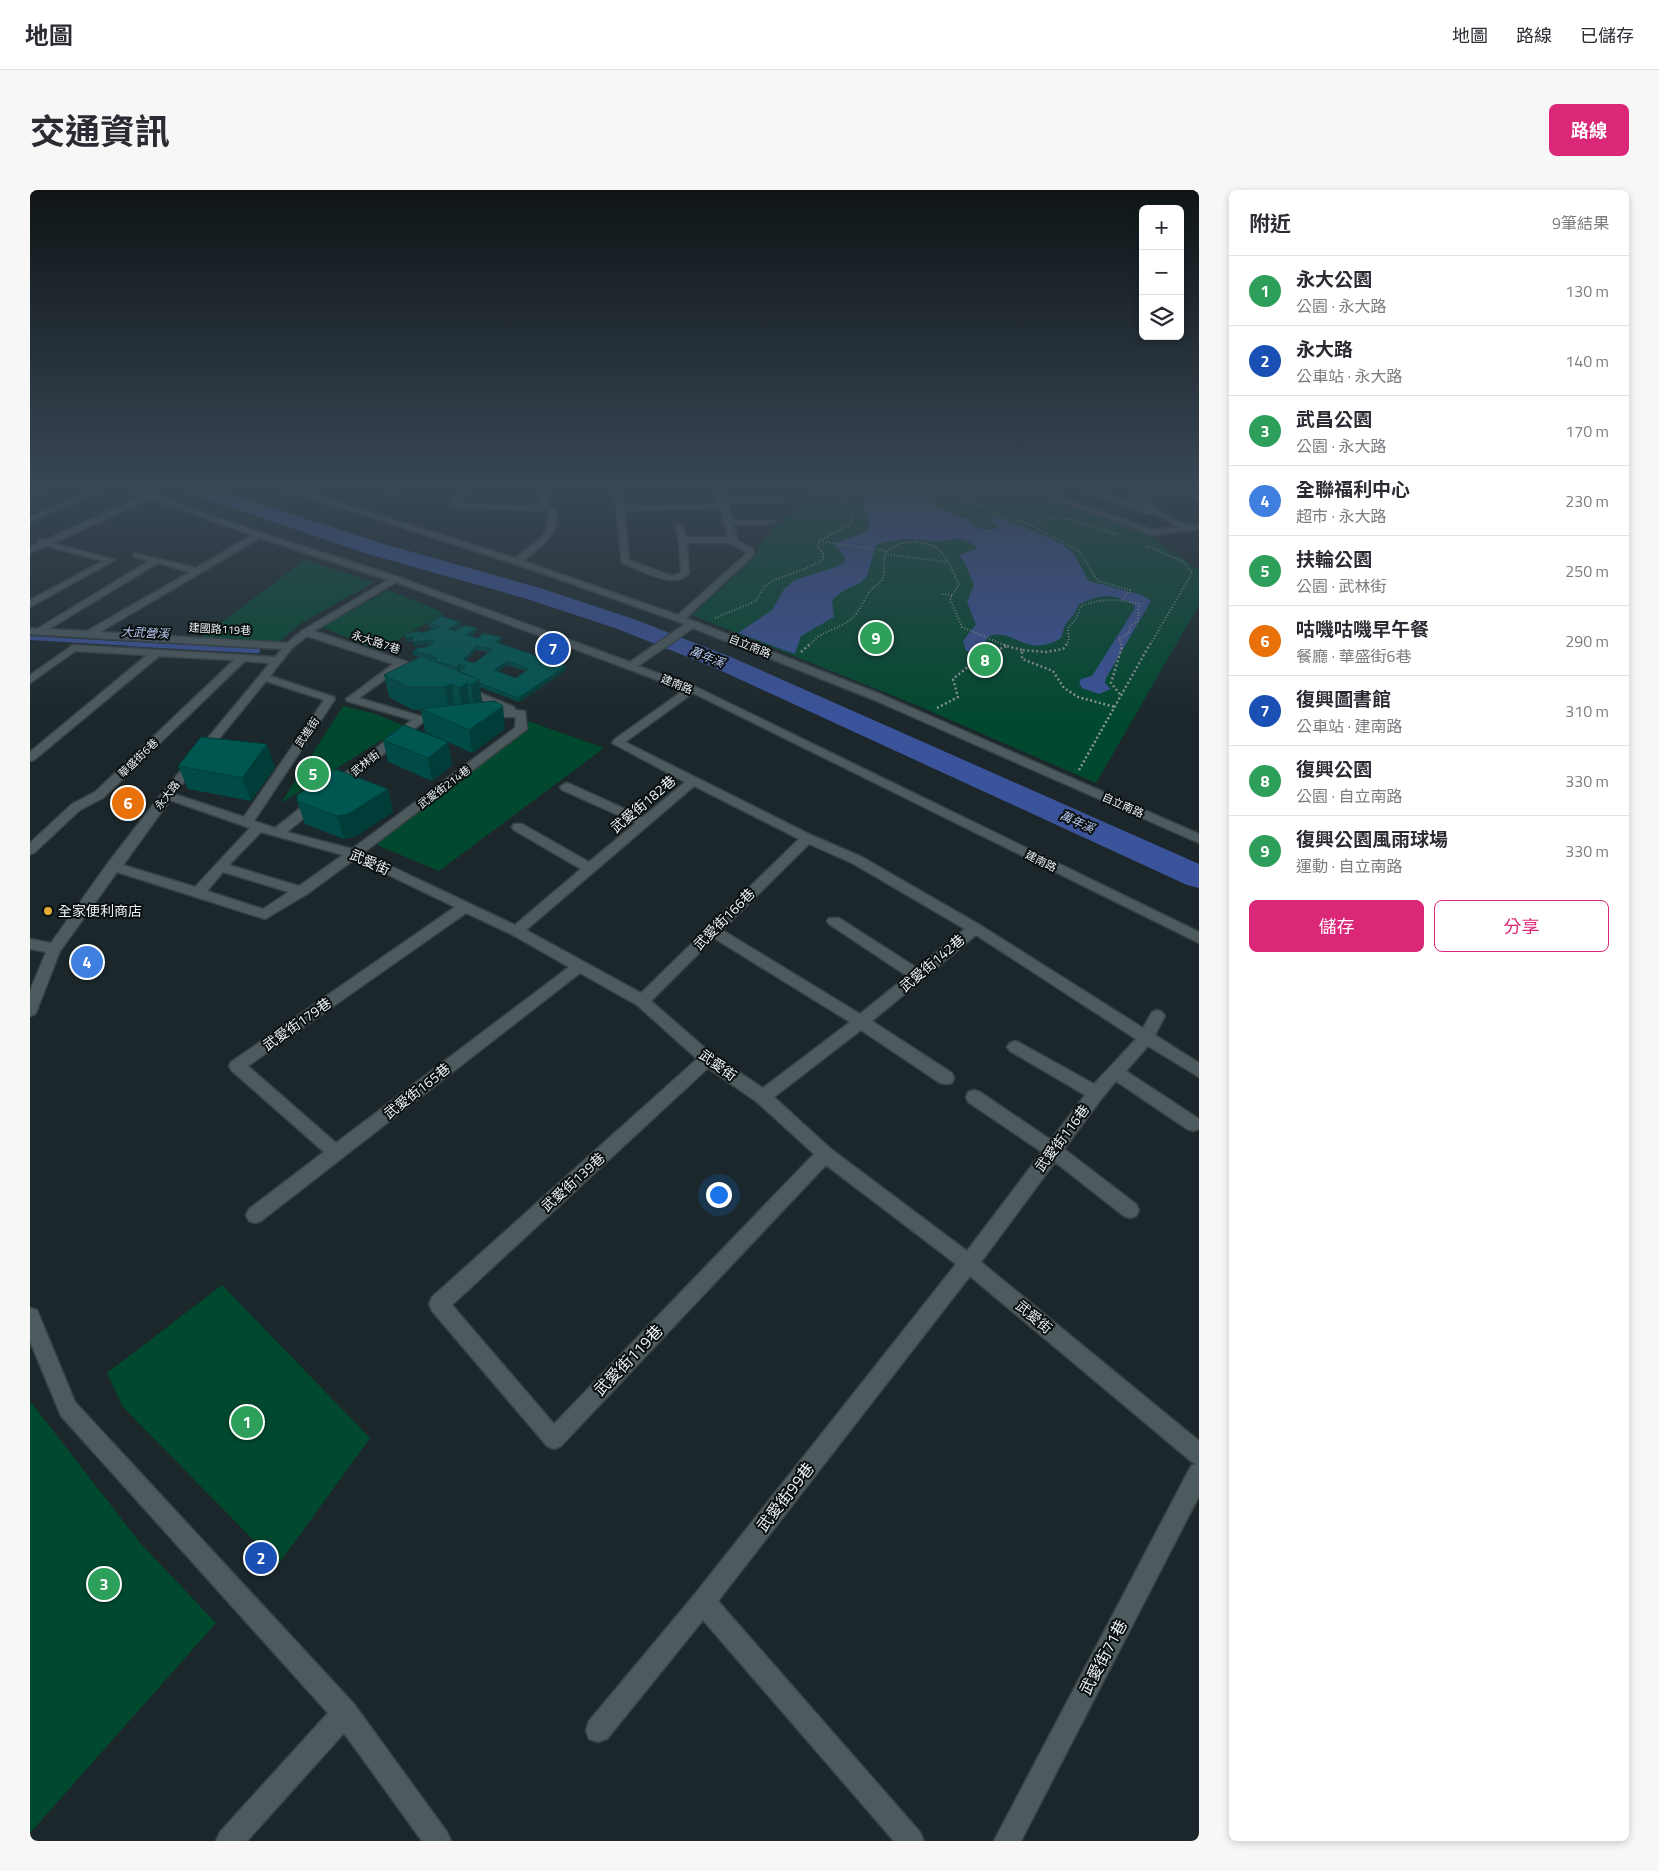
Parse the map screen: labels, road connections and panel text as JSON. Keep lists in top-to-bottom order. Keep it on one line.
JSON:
{"streets":{"street":["建國路119巷","永大路7巷","自立南路","建南路","武進街","華盛街6巷","武林街","武愛街214巷","永大路","武愛街182巷","武愛街","武愛街166巷","武愛街142巷","武愛街179巷","武愛街165巷","武愛街116巷","武愛街139巷","武愛街119巷","武愛街99巷","武愛街71巷"]},"crossings":[["建國路119巷","永大路"],["永大路7巷","永大路"],["建南路","永大路"],["武進街","武愛街"],["武林街","武愛街"],["武愛街214巷","武愛街"],["永大路","武愛街"],["武愛街182巷","武愛街"],["武愛街182巷","武愛街166巷"],["武愛街182巷","武愛街142巷"],["武愛街","武愛街166巷"],["武愛街","武愛街142巷"],["武愛街","武愛街179巷"],["武愛街","武愛街165巷"],["武愛街","武愛街116巷"],["武愛街","武愛街139巷"],["武愛街","武愛街119巷"],["武愛街","武愛街99巷"],["武愛街166巷","武愛街142巷"],["武愛街179巷","武愛街165巷"],["武愛街116巷","武愛街99巷"],["武愛街139巷","武愛街119巷"]],"water":["大武營溪","萬年溪"],"places":["全家便利商店"],"page":{"header":"地圖","nav":["地圖","路線","已儲存"],"title":"交通資訊","buttons":["路線",["儲存","分享"]],"heading":["附近","9筆結果"],"map_buttons":["+","−"],"list":[{"mark":"1","name":"永大公園","note":"公園 · 永大路","value":"130 m"},{"mark":"2","name":"永大路","note":"公車站 · 永大路","value":"140 m"},{"mark":"3","name":"武昌公園","note":"公園 · 永大路","value":"170 m"},{"mark":"4","name":"全聯福利中心","note":"超市 · 永大路","value":"230 m"},{"mark":"5","name":"扶輪公園","note":"公園 · 武林街","value":"250 m"},{"mark":"6","name":"咕嘰咕嘰早午餐","note":"餐廳 · 華盛街6巷","value":"290 m"},{"mark":"7","name":"復興圖書館","note":"公車站 · 建南路","value":"310 m"},{"mark":"8","name":"復興公園","note":"公園 · 自立南路","value":"330 m"},{"mark":"9","name":"復興公園風雨球場","note":"運動 · 自立南路","value":"330 m"}],"pins":["9","7","8","5","6","4","1","2","3"]}}
